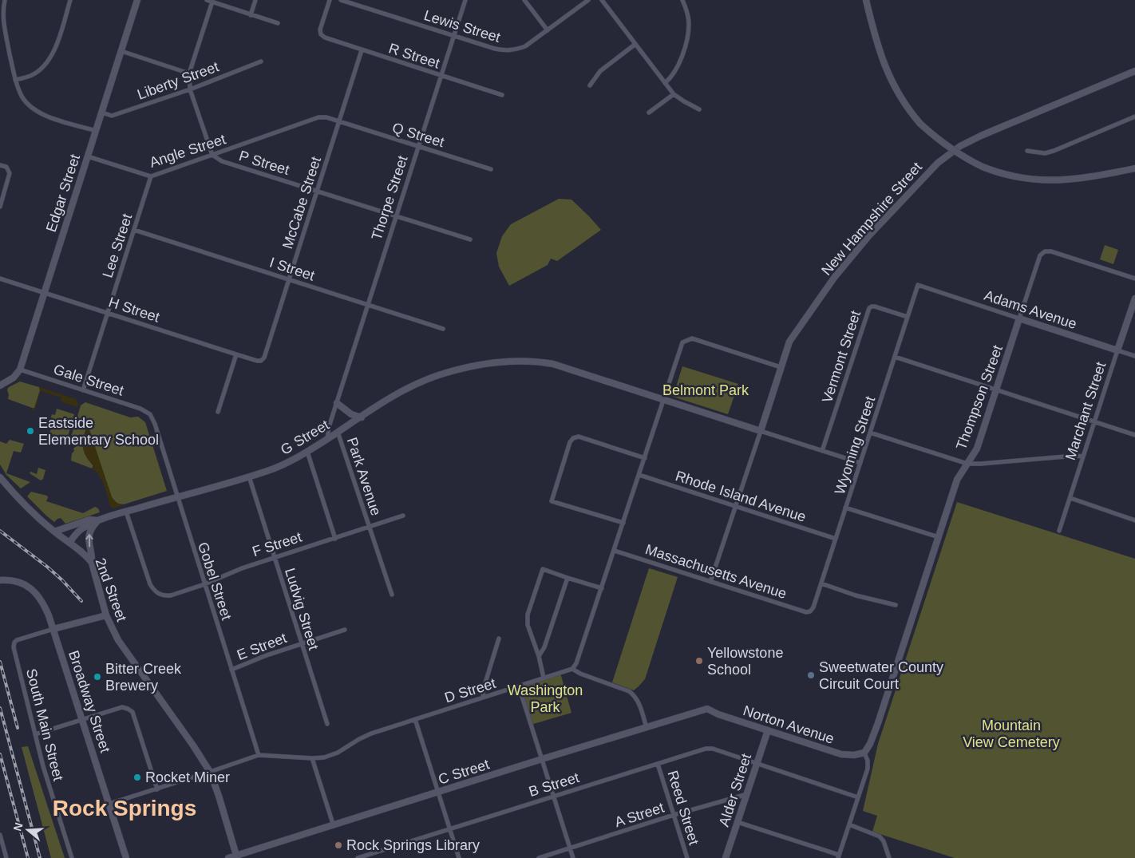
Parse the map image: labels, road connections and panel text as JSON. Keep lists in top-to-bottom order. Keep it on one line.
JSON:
{"streets":{"street":["Lewis Street","R Street","Liberty Street","Q Street","Angle Street","P Street","Edgar Street","Thorpe Street","McCabe Street","New Hampshire Street","Lee Street","I Street","H Street","Adams Avenue","Vermont Street","Gale Street","Thompson Street","Marchant Street","G Street","Wyoming Street","Park Avenue","Rhode Island Avenue","F Street","Massachusetts Avenue","Gobel Street","2nd Street","Ludvig Street","E Street","D Street","Broadway Street","South Main Street","Norton Avenue","C Street","B Street","Alder Street","Reed Street","A Street"]},"crossings":[["Lewis Street","Thorpe Street"],["R Street","Thorpe Street"],["R Street","McCabe Street"],["Liberty Street","Edgar Street"],["Q Street","Angle Street"],["Q Street","Thorpe Street"],["Q Street","McCabe Street"],["Angle Street","P Street"],["Angle Street","Edgar Street"],["Angle Street","McCabe Street"],["Angle Street","Lee Street"],["P Street","Thorpe Street"],["P Street","McCabe Street"],["Edgar Street","H Street"],["Edgar Street","Gale Street"],["Thorpe Street","I Street"],["Thorpe Street","G Street"],["McCabe Street","I Street"],["McCabe Street","H Street"],["New Hampshire Street","G Street"],["New Hampshire Street","Rhode Island Avenue"],["New Hampshire Street","Massachusetts Avenue"],["Lee Street","I Street"],["Lee Street","H Street"],["Lee Street","Gale Street"],["Adams Avenue","Thompson Street"],["Adams Avenue","Marchant Street"],["Adams Avenue","Wyoming Street"],["Vermont Street","Wyoming Street"],["Gale Street","Gobel Street"],["Thompson Street","Norton Avenue"],["G Street","Park Avenue"],["G Street","F Street"],["G Street","Gobel Street"],["G Street","2nd Street"],["G Street","Ludvig Street"],["Wyoming Street","Rhode Island Avenue"],["Wyoming Street","Massachusetts Avenue"],["Park Avenue","F Street"],["F Street","Gobel Street"],["F Street","Ludvig Street"],["Gobel Street","E Street"],["Gobel Street","D Street"],["2nd Street","D Street"],["2nd Street","C Street"],["Ludvig Street","E Street"],["D Street","Broadway Street"],["Broadway Street","South Main Street"],["Norton Avenue","C Street"],["Norton Avenue","Alder Street"],["B Street","Alder Street"],["B Street","Reed Street"],["Alder Street","A Street"],["Reed Street","A Street"]],"districts":["Rock Springs"],"parks":["Belmont Park","Washington Park","Mountain View Cemetery"],"places":["Eastside Elementary School","Yellowstone School","Sweetwater County Circuit Court","Bitter Creek Brewery","Rocket Miner","Rock Springs Library"],"north":"left"}
